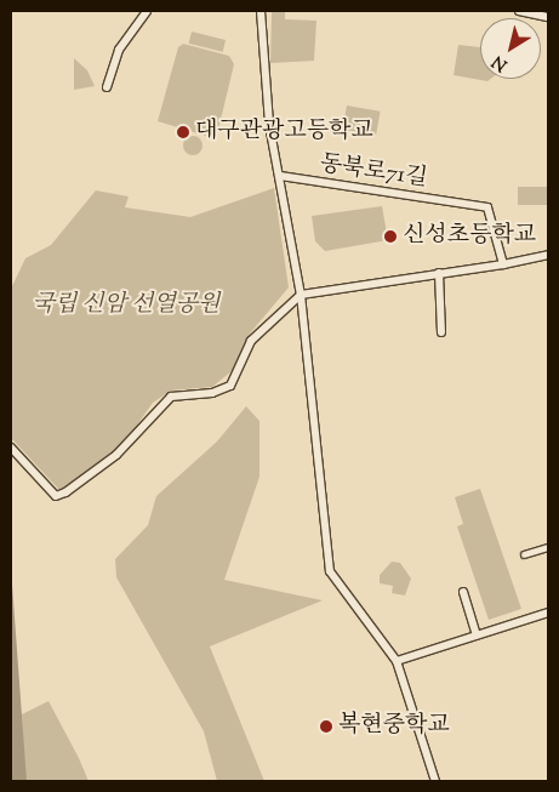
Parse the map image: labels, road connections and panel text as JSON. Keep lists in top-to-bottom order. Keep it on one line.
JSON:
{"streets":{"street":["동북로71길"]},"parks":["국립 신암 선열공원"],"places":["대구관광고등학교","신성초등학교","복현중학교"],"north":"bottom left"}
